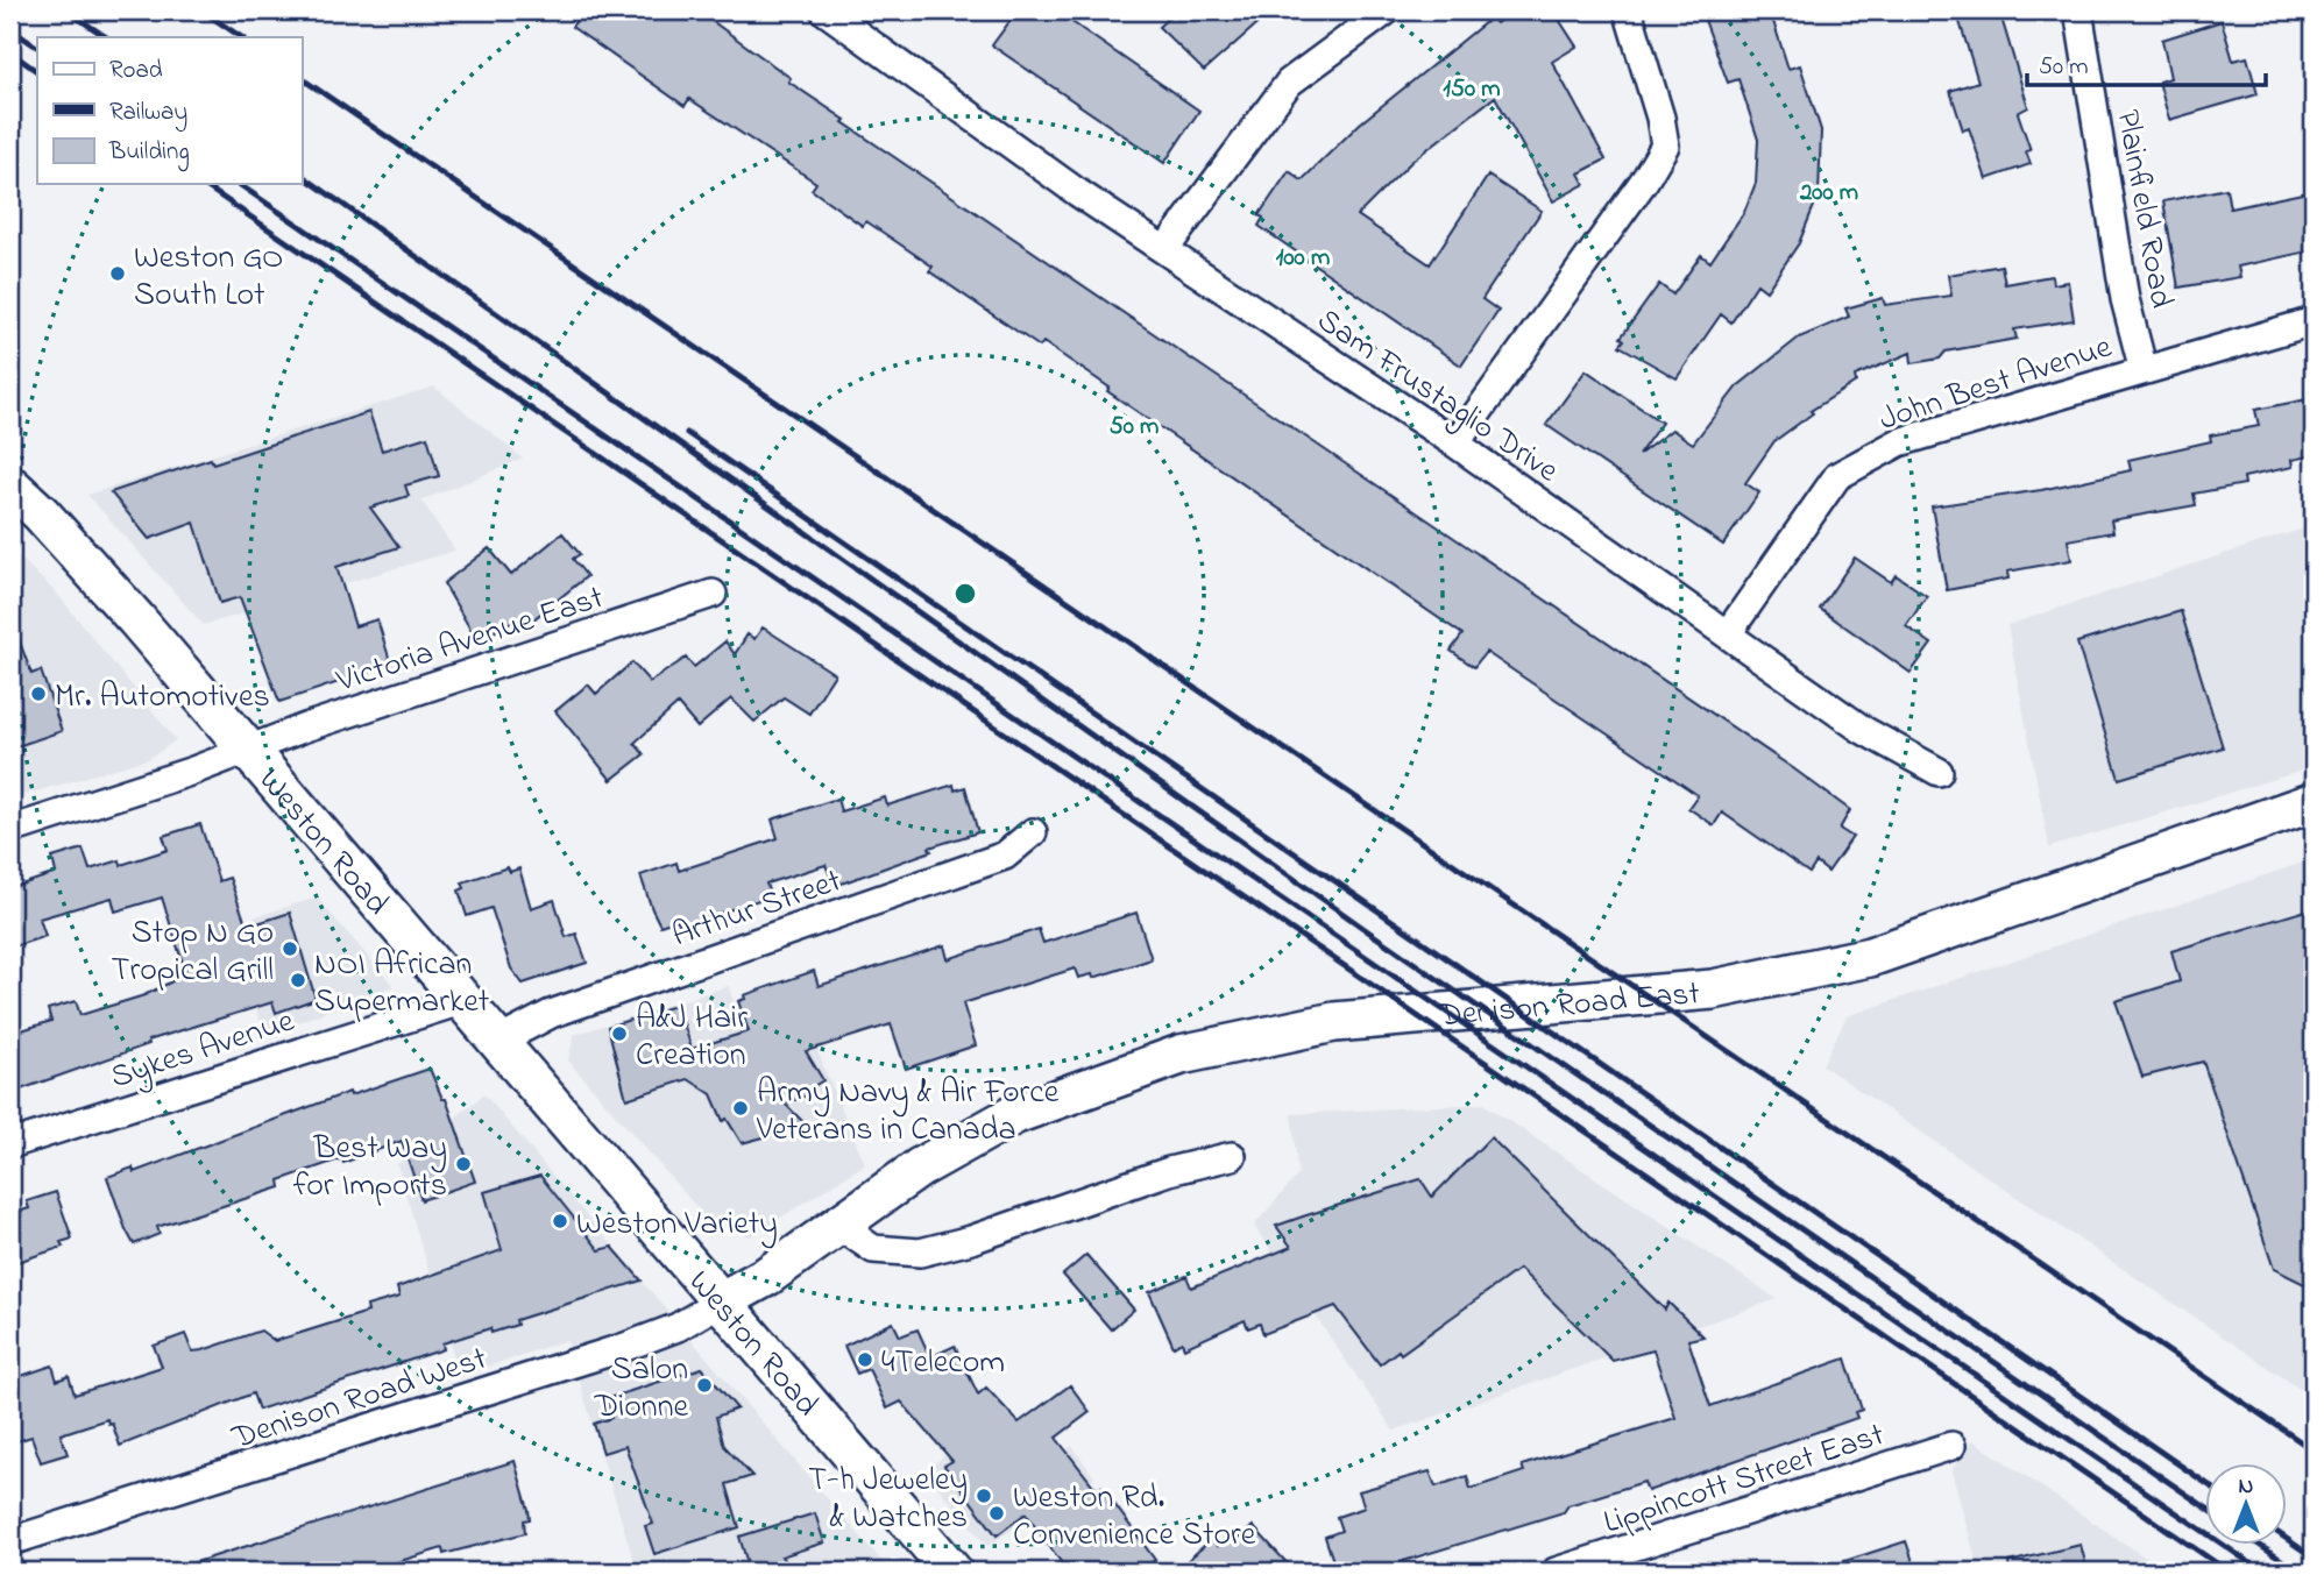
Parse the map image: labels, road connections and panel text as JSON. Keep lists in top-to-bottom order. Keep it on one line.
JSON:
{"streets":{"street":["Plainfield Road","John Best Avenue","Sam Frustaglio Drive","Victoria Avenue East","Weston Road","Arthur Street","Denison Road East","Sykes Avenue","Denison Road West","Lippincott Street East"]},"crossings":[["Plainfield Road","John Best Avenue"],["John Best Avenue","Sam Frustaglio Drive"],["Victoria Avenue East","Weston Road"],["Weston Road","Arthur Street"],["Weston Road","Denison Road East"],["Weston Road","Sykes Avenue"],["Weston Road","Denison Road West"],["Denison Road East","Denison Road West"]],"places":["Weston GO South Lot","Mr. Automotives","Stop N Go Tropical Grill","NOI African Supermarket","A&J Hair Creation","Army Navy & Air Force Veterans in Canada","Best Way for Imports","Weston Variety","4Telecom","Salon Dionne","T-h Jeweley & Watches","Weston Rd. Convenience Store"],"legend":["Road","Railway","Building"],"scale_bar":"50 m","north":"top","rings":["150 m","200 m","100 m","50 m"]}
